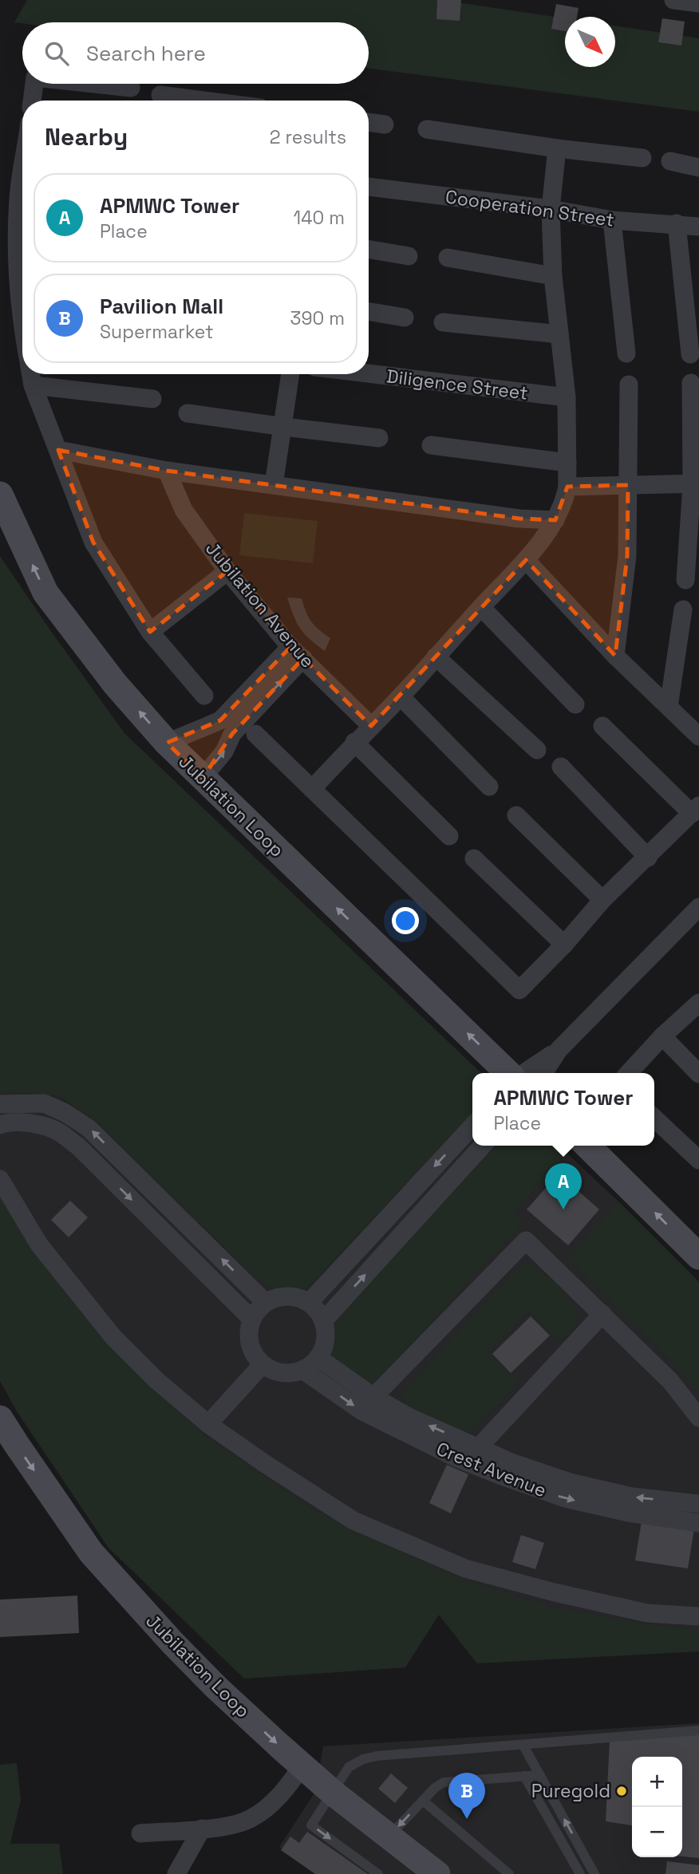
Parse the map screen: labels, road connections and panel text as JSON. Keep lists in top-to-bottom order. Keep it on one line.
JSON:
{"streets":{"main road":["Jubilation Loop"],"street":["Cooperation Street","Diligence Street","Jubilation Avenue","Crest Avenue"]},"places":["Puregold"],"north":"bottom right","page":{"search":"Search here","heading":["Nearby","2 results"],"list":[{"mark":"A","name":"APMWC Tower","note":"Place","value":"140 m"},{"mark":"B","name":"Pavilion Mall","note":"Supermarket","value":"390 m"}],"popup":["APMWC Tower","Place"],"pins":["A","B"],"map_buttons":["+","−"]}}
